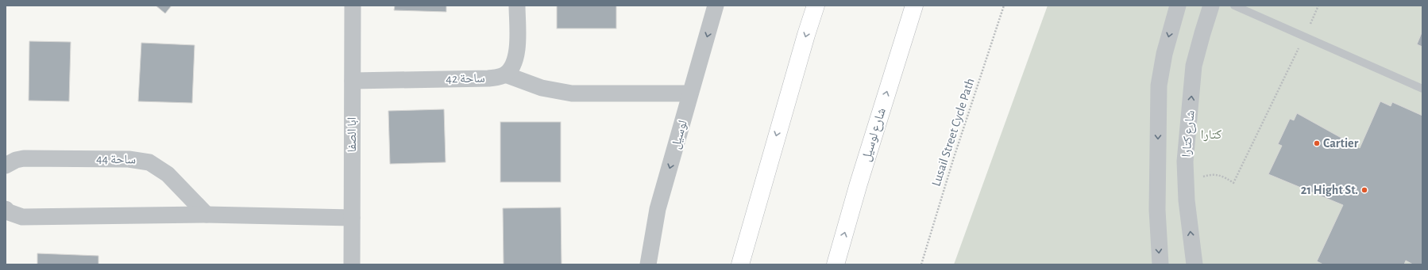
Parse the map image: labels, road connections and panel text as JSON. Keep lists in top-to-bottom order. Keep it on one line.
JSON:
{"streets":{"highway":["شارع لوسيل"],"street":["ساحة 42","شارع كتارا","ابا الصفا","لوسيل","ساحة 44"],"path":["Lusail Street Cycle Path"]},"crossings":[["ساحة 42","ابا الصفا"]],"one_way":["لوسيل"],"parks":["كتارا"],"places":["Cartier","21 Hight St."]}
